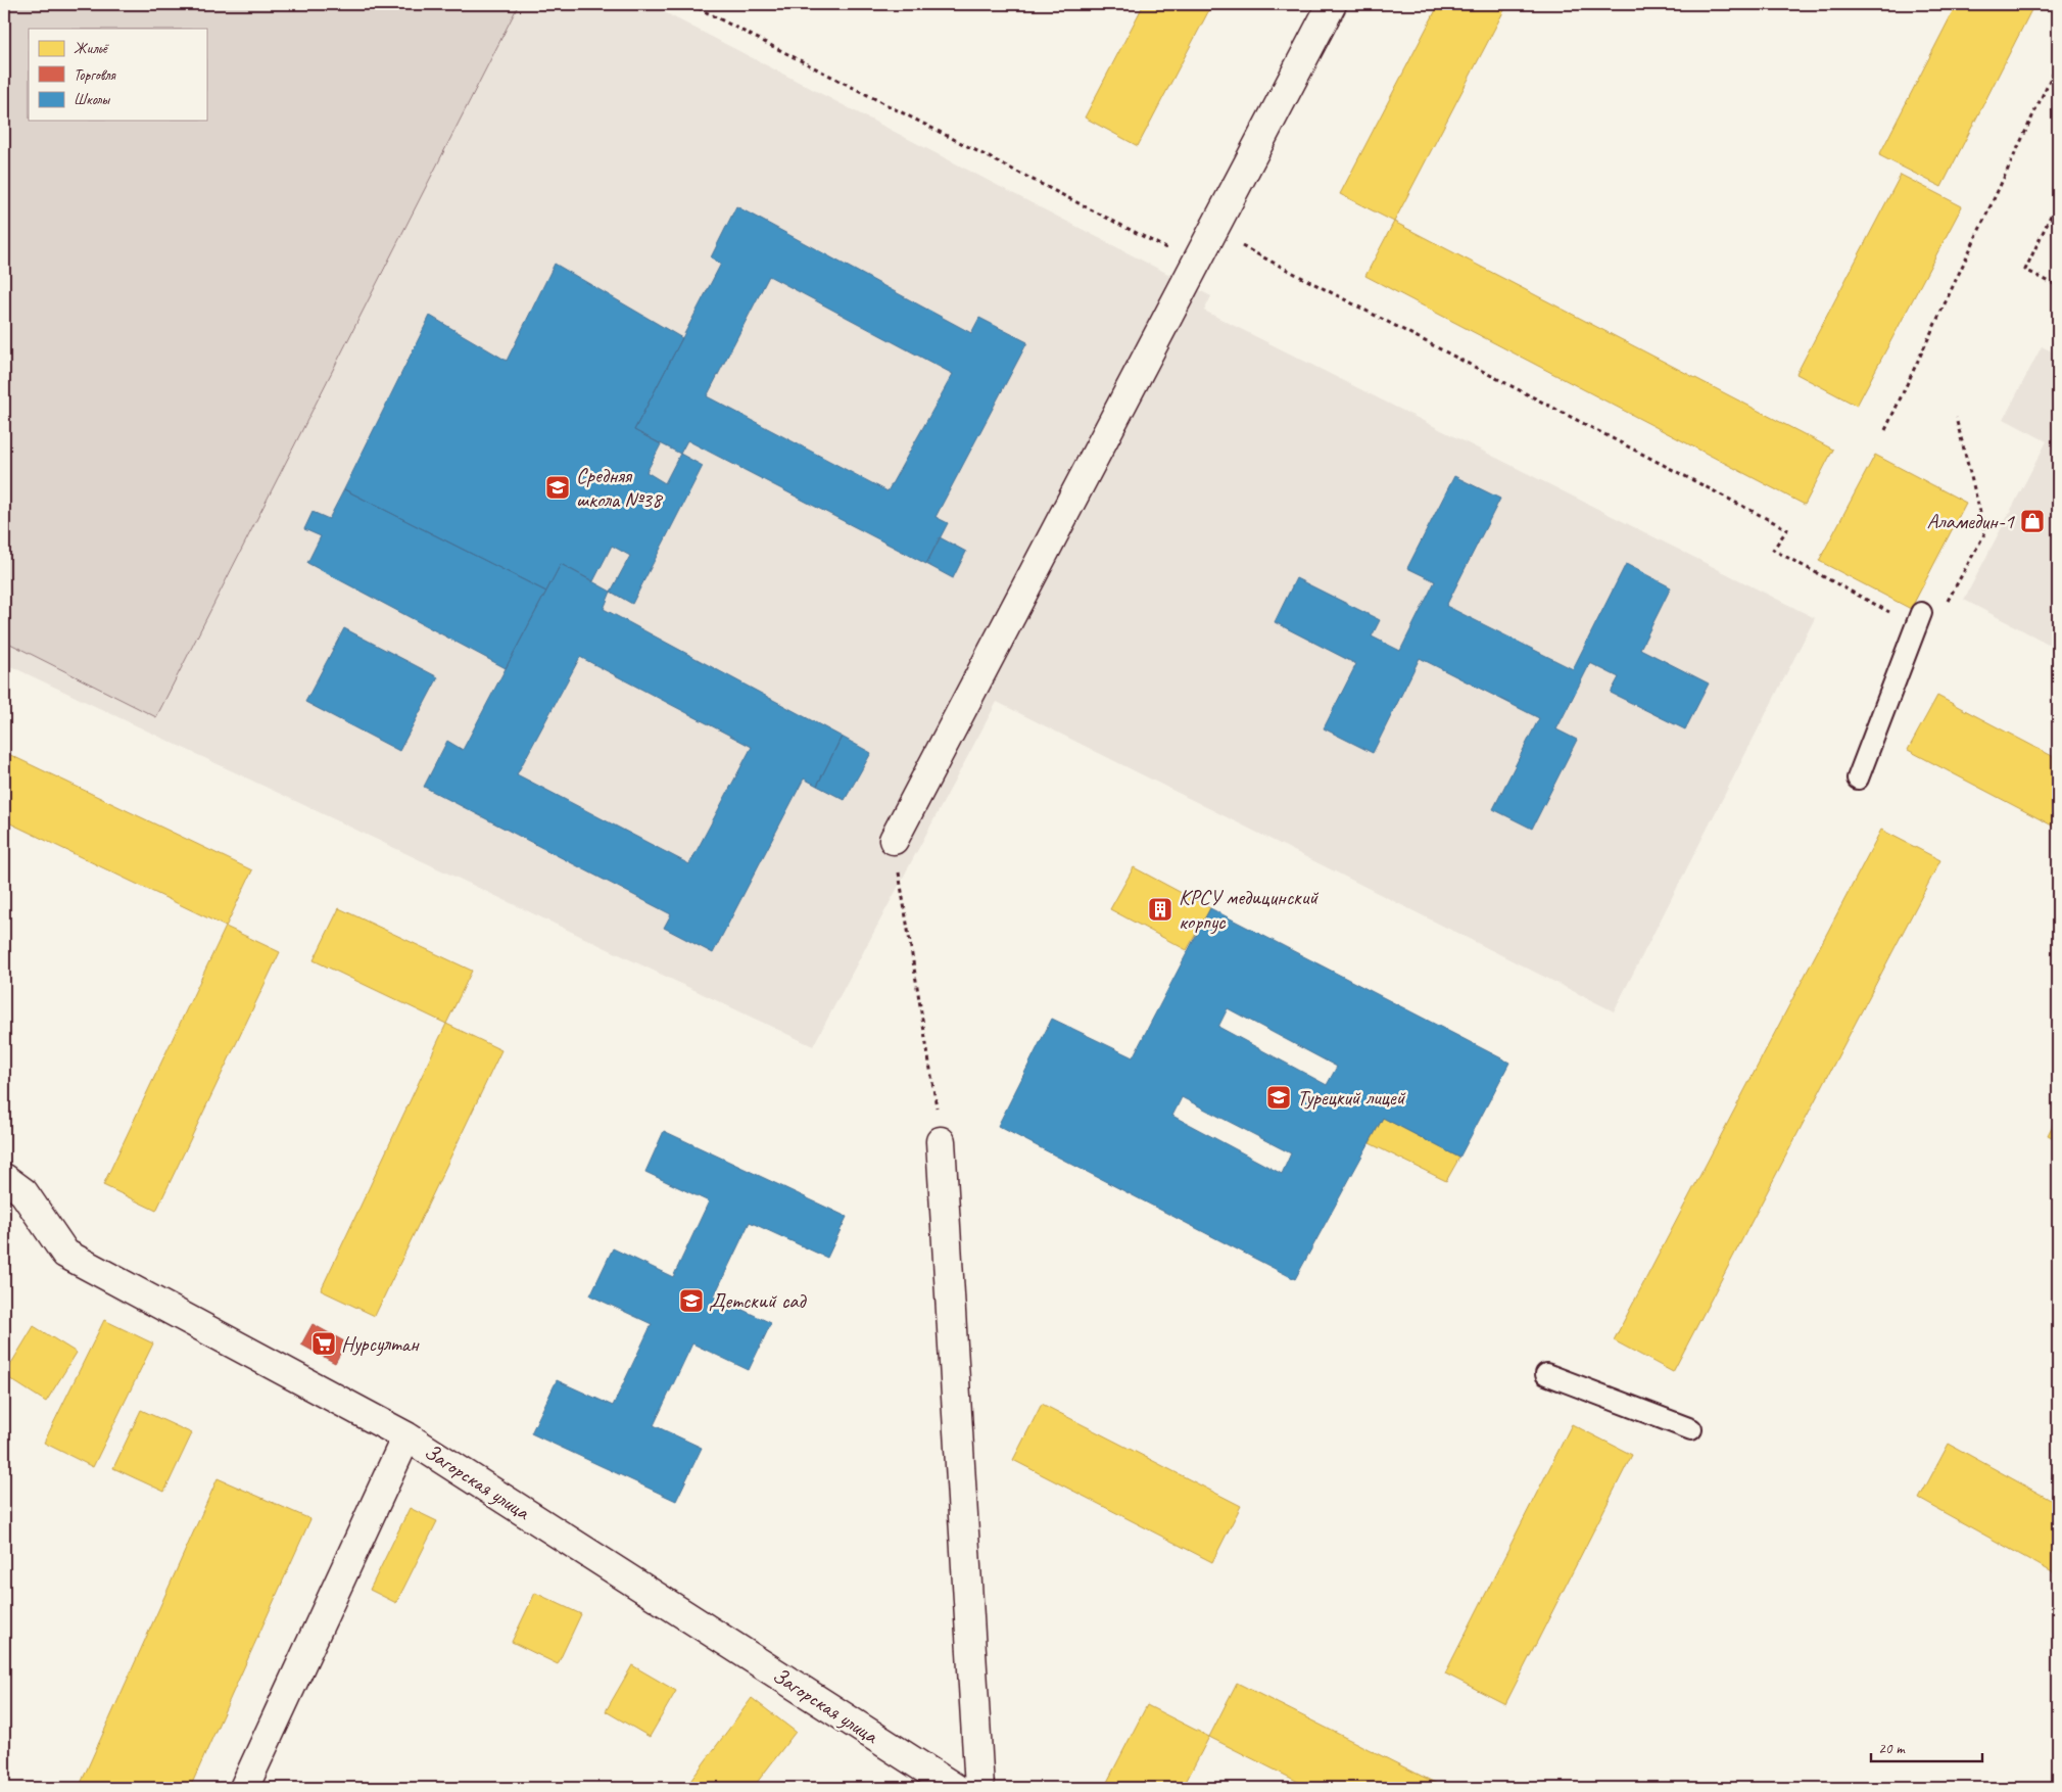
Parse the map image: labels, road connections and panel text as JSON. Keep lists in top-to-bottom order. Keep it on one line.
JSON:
{"streets":{"street":["Загорская улица"]},"places":{"school or university":["Средняя школа №38","Турецкий лицей","Детский сад"],"shop":["Аламедин-1"],"building":["КРСУ медицинский корпус"],"supermarket":["Нурсултан"]},"legend":["Жильё","Торговля","Школы"],"scale_bar":"20 m"}
